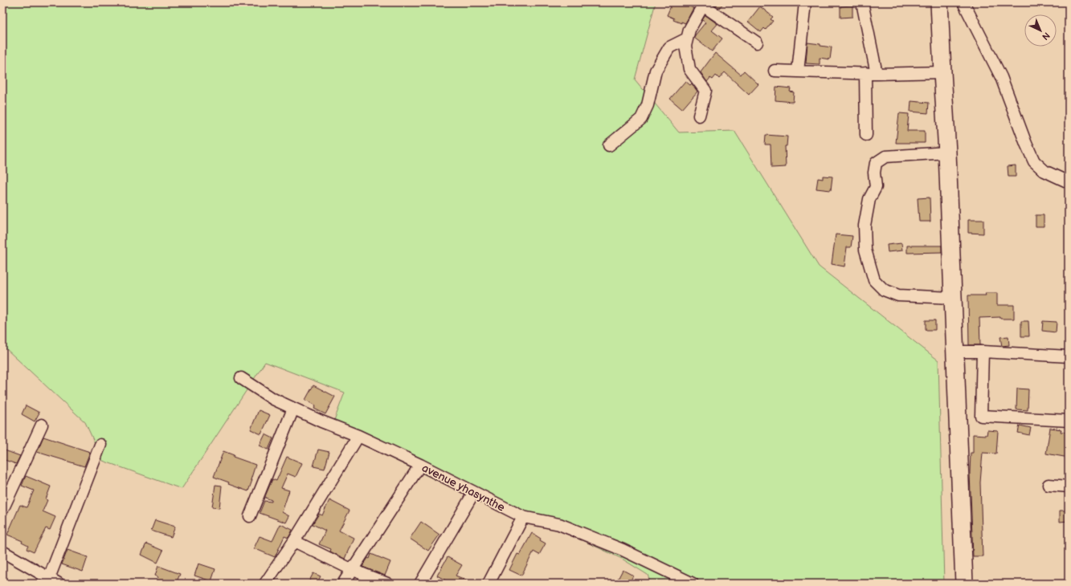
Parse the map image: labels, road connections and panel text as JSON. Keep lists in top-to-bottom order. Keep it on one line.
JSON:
{"streets":{"street":["avenue yhasynthe"]},"north":"bottom right"}
